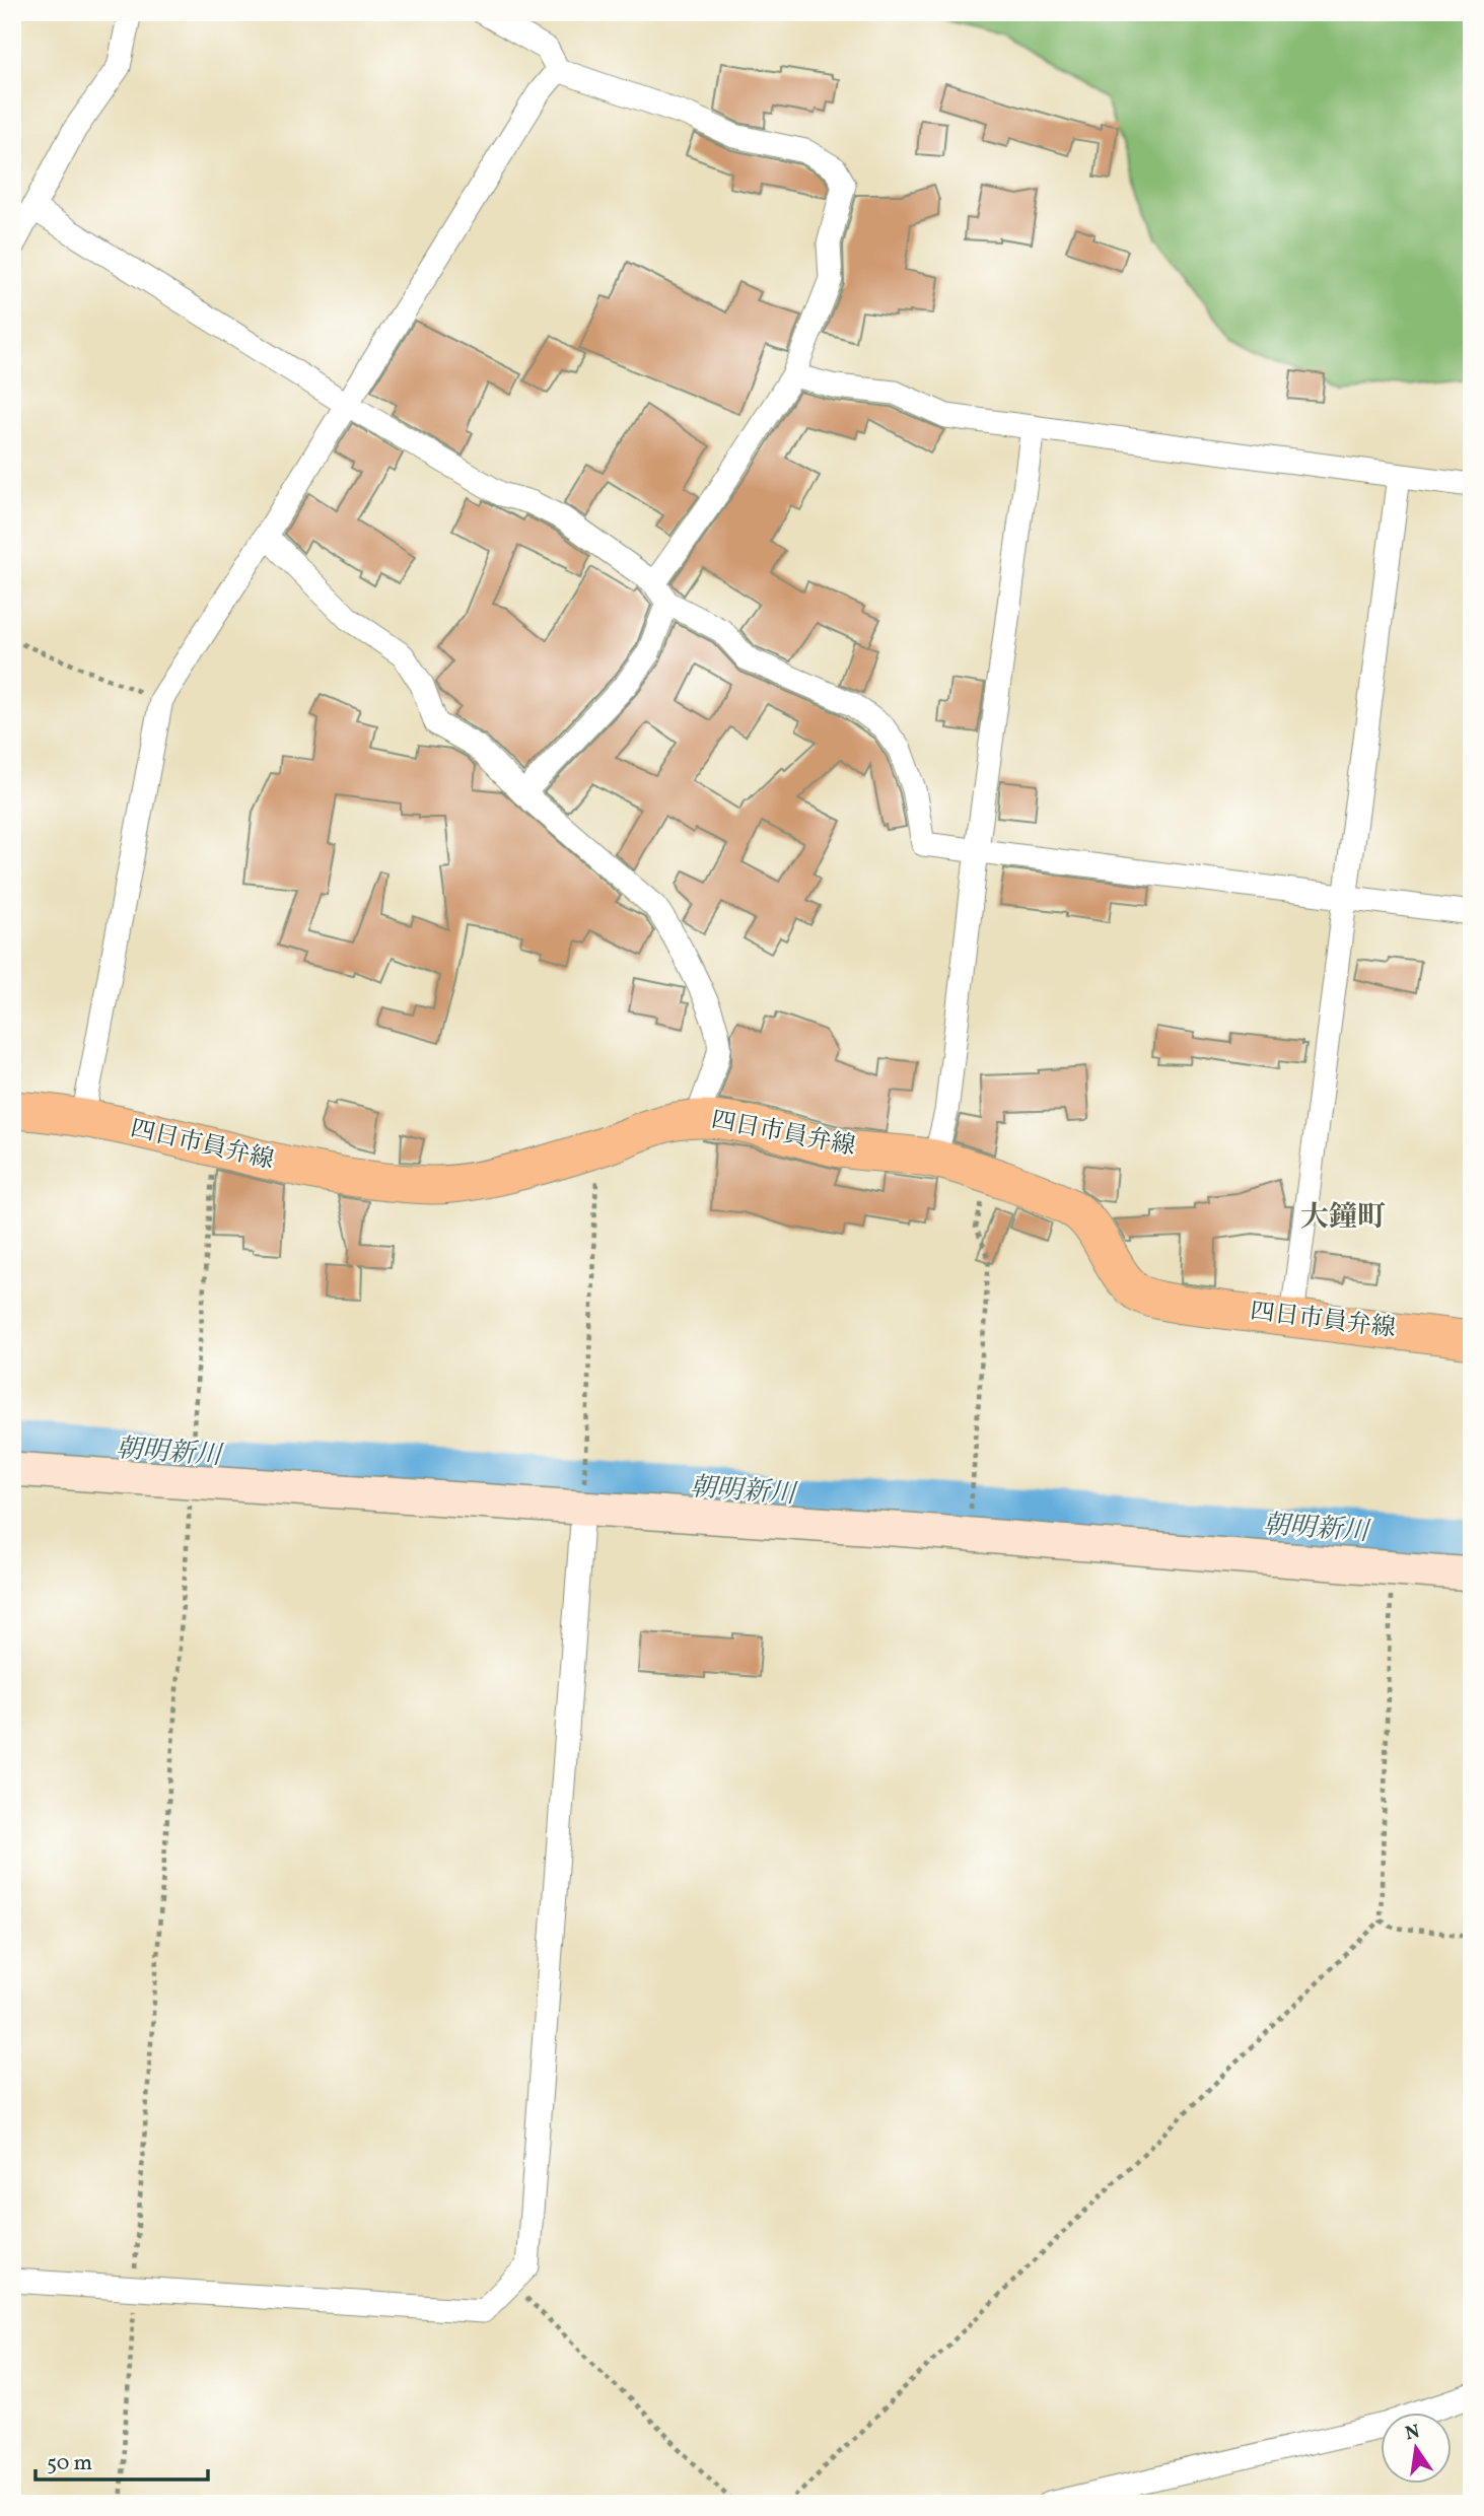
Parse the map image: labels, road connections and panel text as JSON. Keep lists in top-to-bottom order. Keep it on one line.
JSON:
{"streets":{"main road":["四日市員弁線"]},"districts":["大鐘町"],"water":["朝明新川"],"scale_bar":"50 m","north":"top"}
